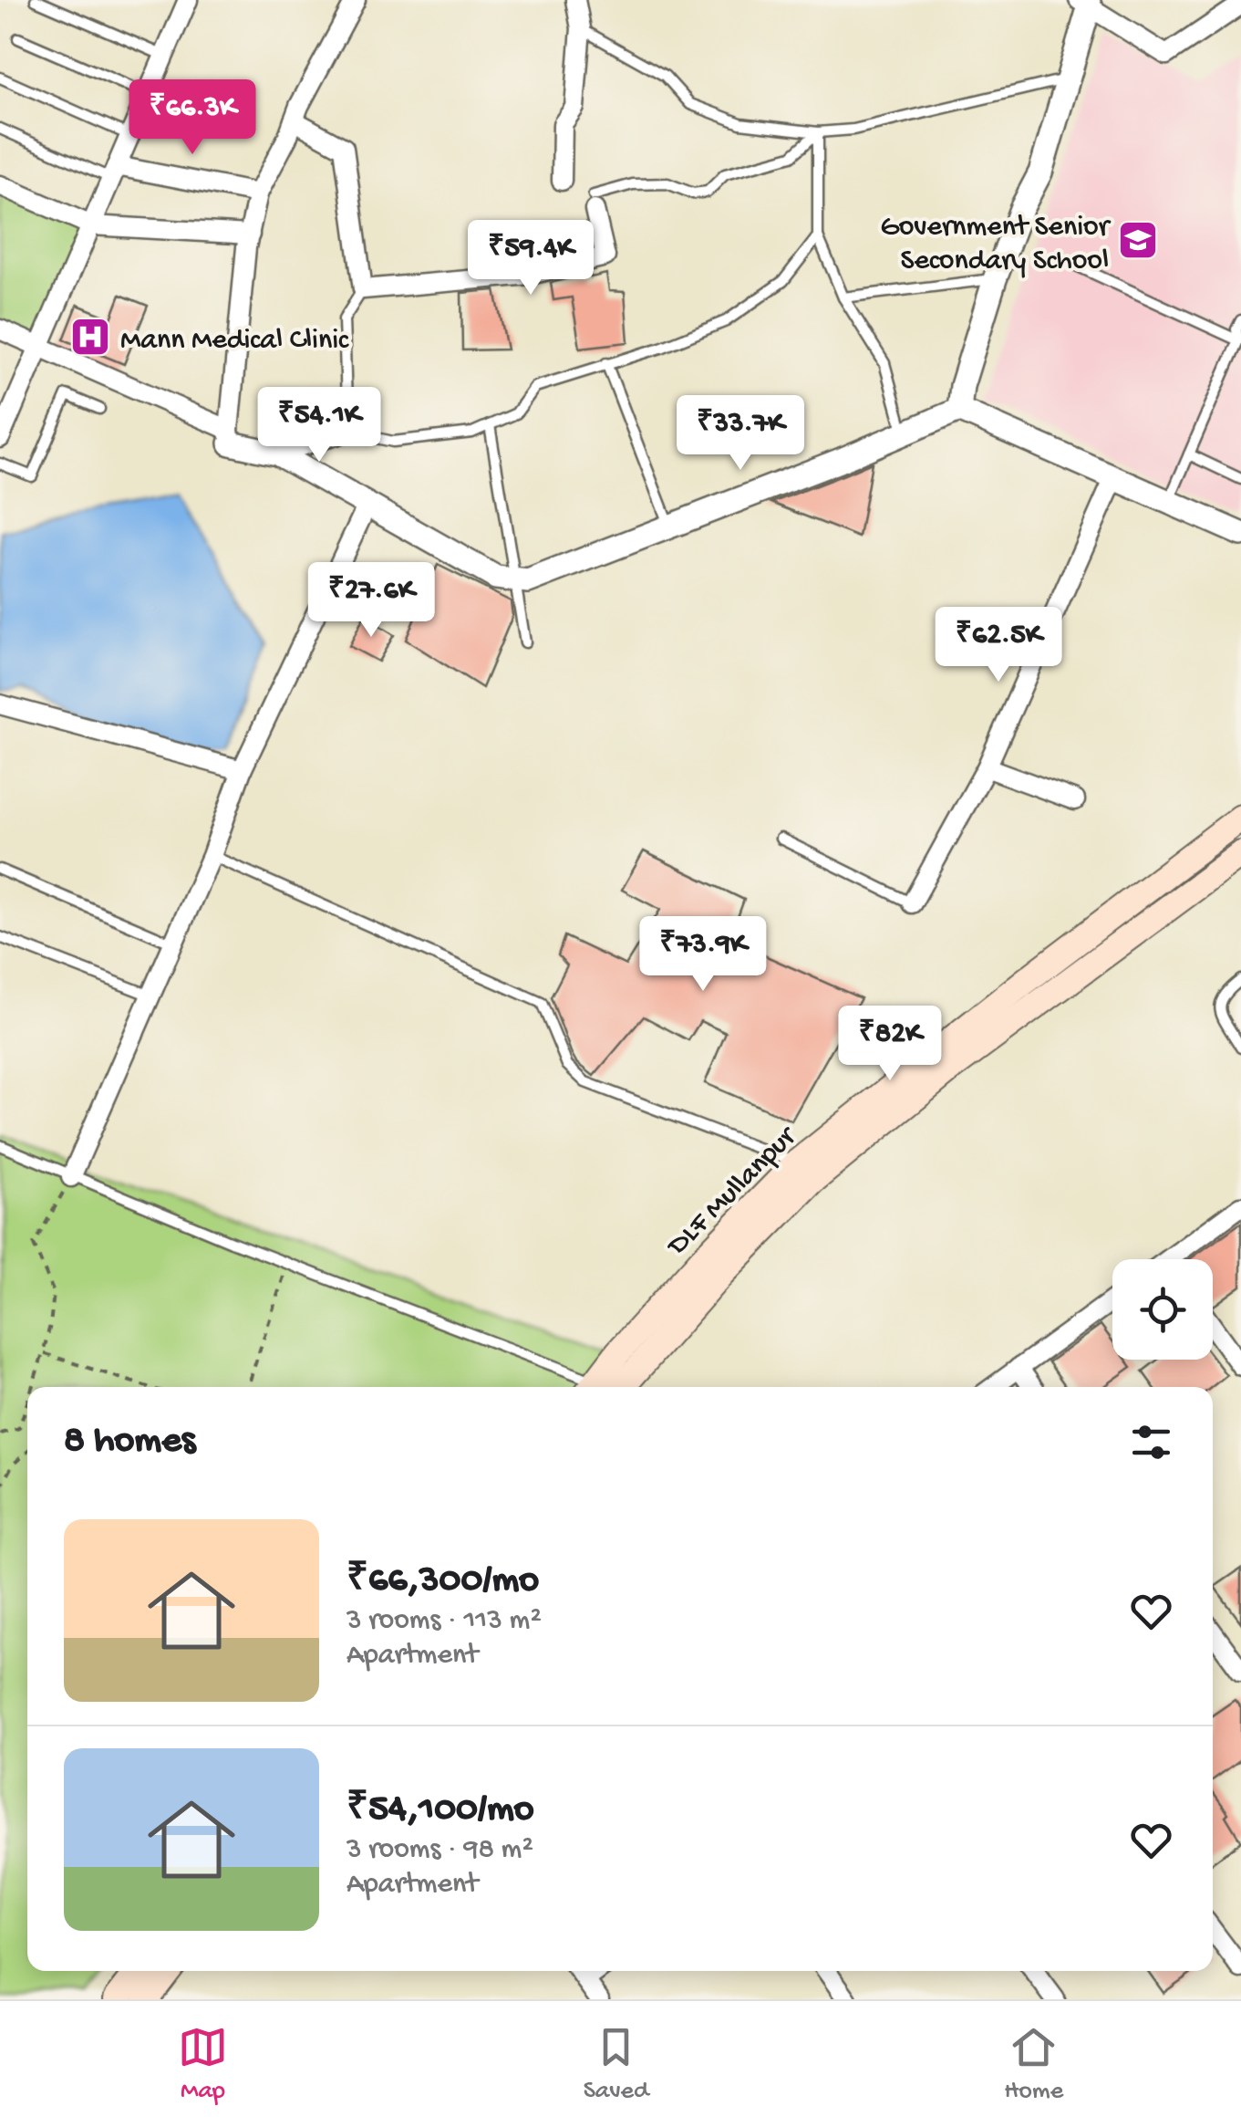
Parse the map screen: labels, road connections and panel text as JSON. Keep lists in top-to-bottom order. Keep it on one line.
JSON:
{"streets":{"main road":["DLF Mullanpur"]},"places":{"school or university":["Government Senior Secondary School"],"hospital":["Mann Medical Clinic"]},"page":{"price":["₹66.3K","₹59.4K","₹54.1K","₹33.7K","₹27.6K","₹62.5K","₹73.9K","₹82K"],"heading":"8 homes","list":[{"name":"₹66,300/mo","note":"3 rooms · 113 m² · Apartment"},{"name":"₹54,100/mo","note":"3 rooms · 98 m² · Apartment"}],"tabs":["Map","Saved","Home"]}}
